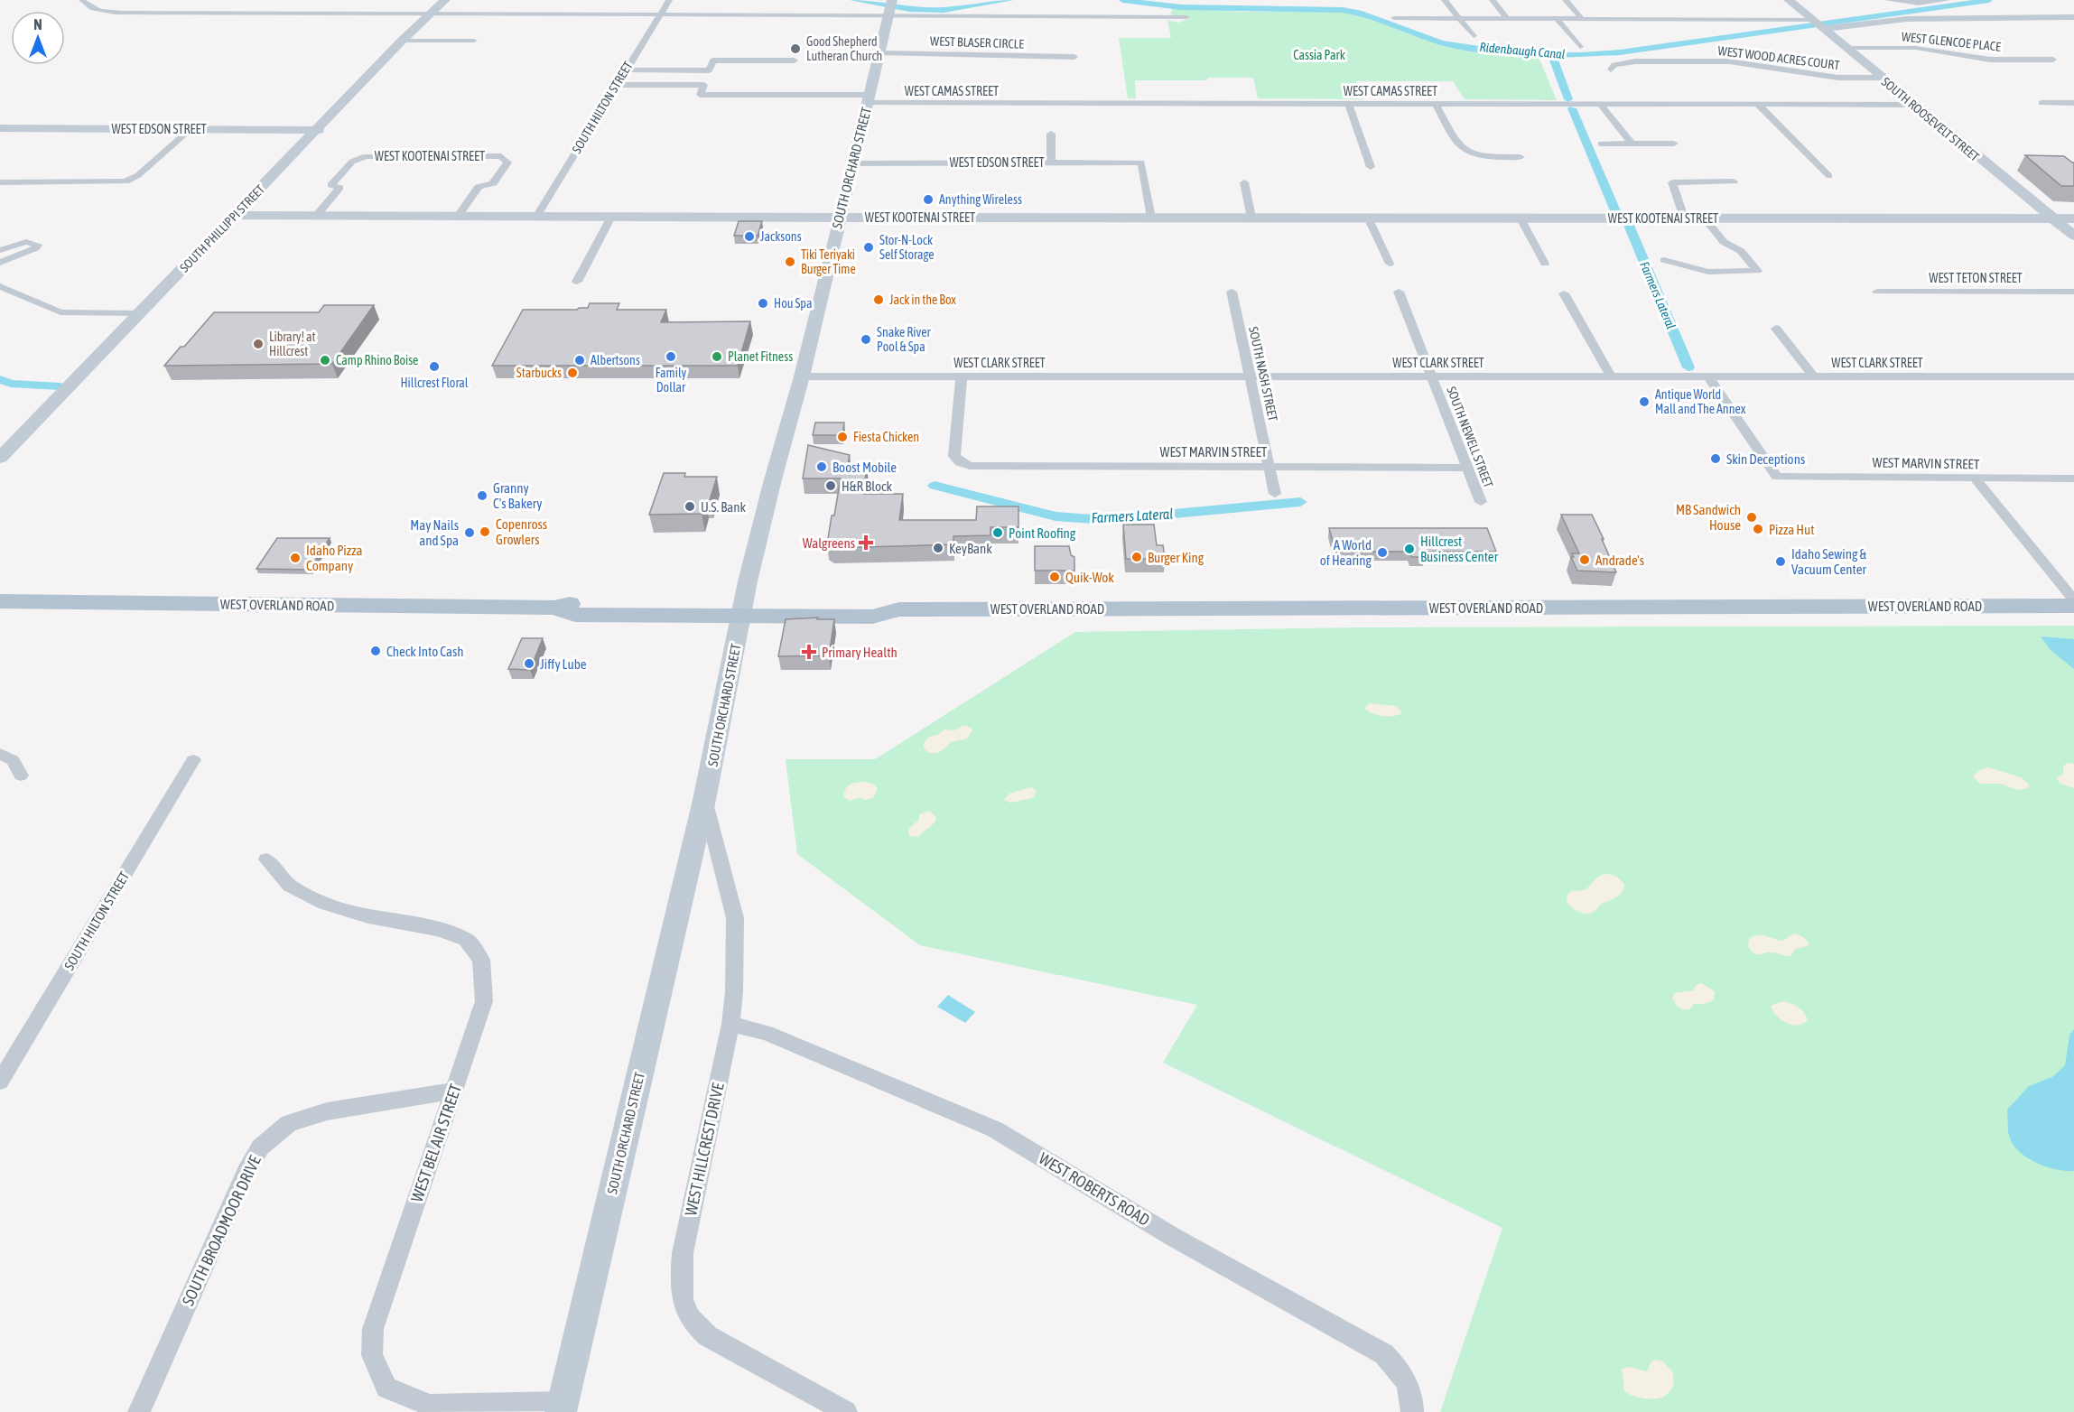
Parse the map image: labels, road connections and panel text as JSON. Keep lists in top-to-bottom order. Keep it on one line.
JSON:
{"streets":{"main road":["WEST OVERLAND ROAD"],"street":["WEST GLENCOE PLACE","WEST BLASER CIRCLE","WEST WOOD ACRES COURT","WEST CAMAS STREET","SOUTH HILTON STREET","SOUTH ROOSEVELT STREET","WEST EDSON STREET","WEST KOOTENAI STREET","SOUTH ORCHARD STREET","SOUTH PHILLIPPI STREET","WEST TETON STREET","WEST CLARK STREET","SOUTH NASH STREET","SOUTH NEWELL STREET","WEST MARVIN STREET","WEST BEL AIR STREET","WEST HILLCREST DRIVE","WEST ROBERTS ROAD","SOUTH BROADMOOR DRIVE"]},"crossings":[["WEST GLENCOE PLACE","SOUTH ROOSEVELT STREET"],["WEST BLASER CIRCLE","SOUTH ORCHARD STREET"],["WEST WOOD ACRES COURT","SOUTH ROOSEVELT STREET"],["WEST CAMAS STREET","SOUTH HILTON STREET"],["WEST CAMAS STREET","SOUTH ROOSEVELT STREET"],["WEST CAMAS STREET","SOUTH ORCHARD STREET"],["SOUTH HILTON STREET","WEST KOOTENAI STREET"],["SOUTH ROOSEVELT STREET","WEST KOOTENAI STREET"],["WEST EDSON STREET","WEST KOOTENAI STREET"],["WEST EDSON STREET","SOUTH ORCHARD STREET"],["WEST EDSON STREET","SOUTH PHILLIPPI STREET"],["WEST KOOTENAI STREET","SOUTH ORCHARD STREET"],["WEST KOOTENAI STREET","SOUTH PHILLIPPI STREET"],["SOUTH ORCHARD STREET","WEST CLARK STREET"],["SOUTH ORCHARD STREET","WEST OVERLAND ROAD"],["SOUTH ORCHARD STREET","WEST BEL AIR STREET"],["SOUTH ORCHARD STREET","WEST HILLCREST DRIVE"],["WEST CLARK STREET","SOUTH NASH STREET"],["WEST CLARK STREET","SOUTH NEWELL STREET"],["WEST CLARK STREET","WEST MARVIN STREET"],["SOUTH NASH STREET","WEST MARVIN STREET"],["SOUTH NEWELL STREET","WEST MARVIN STREET"],["WEST BEL AIR STREET","SOUTH BROADMOOR DRIVE"],["WEST HILLCREST DRIVE","WEST ROBERTS ROAD"]],"water":["Ridenbaugh Canal","Farmers Lateral"],"parks":["Cassia Park"],"places":{"other":["Good Shepherd Lutheran Church","Anything Wireless","Jacksons","Stor-N-Lock Self Storage","Tiki Teriyaki Burger Time","Jack in the Box","Hou Spa","Snake River Pool & Spa","Library! at Hillcrest","Family Dollar","Planet Fitness","Camp Rhino Boise","Albertsons","Hillcrest Floral","Starbucks","Antique World Mall and The Annex","Fiesta Chicken","Skin Deceptions","Boost Mobile","H&R Block","Granny C's Bakery","U.S. Bank","MB Sandwich House","Pizza Hut","Copenross Growlers","May Nails and Spa","Point Roofing","KeyBank","Hillcrest Business Center","A World of Hearing","Burger King","Idaho Pizza Company","Andrade's","Idaho Sewing & Vacuum Center","Quik-Wok","Check Into Cash","Jiffy Lube"],"health":["Walgreens","Primary Health"]},"north":"top"}
